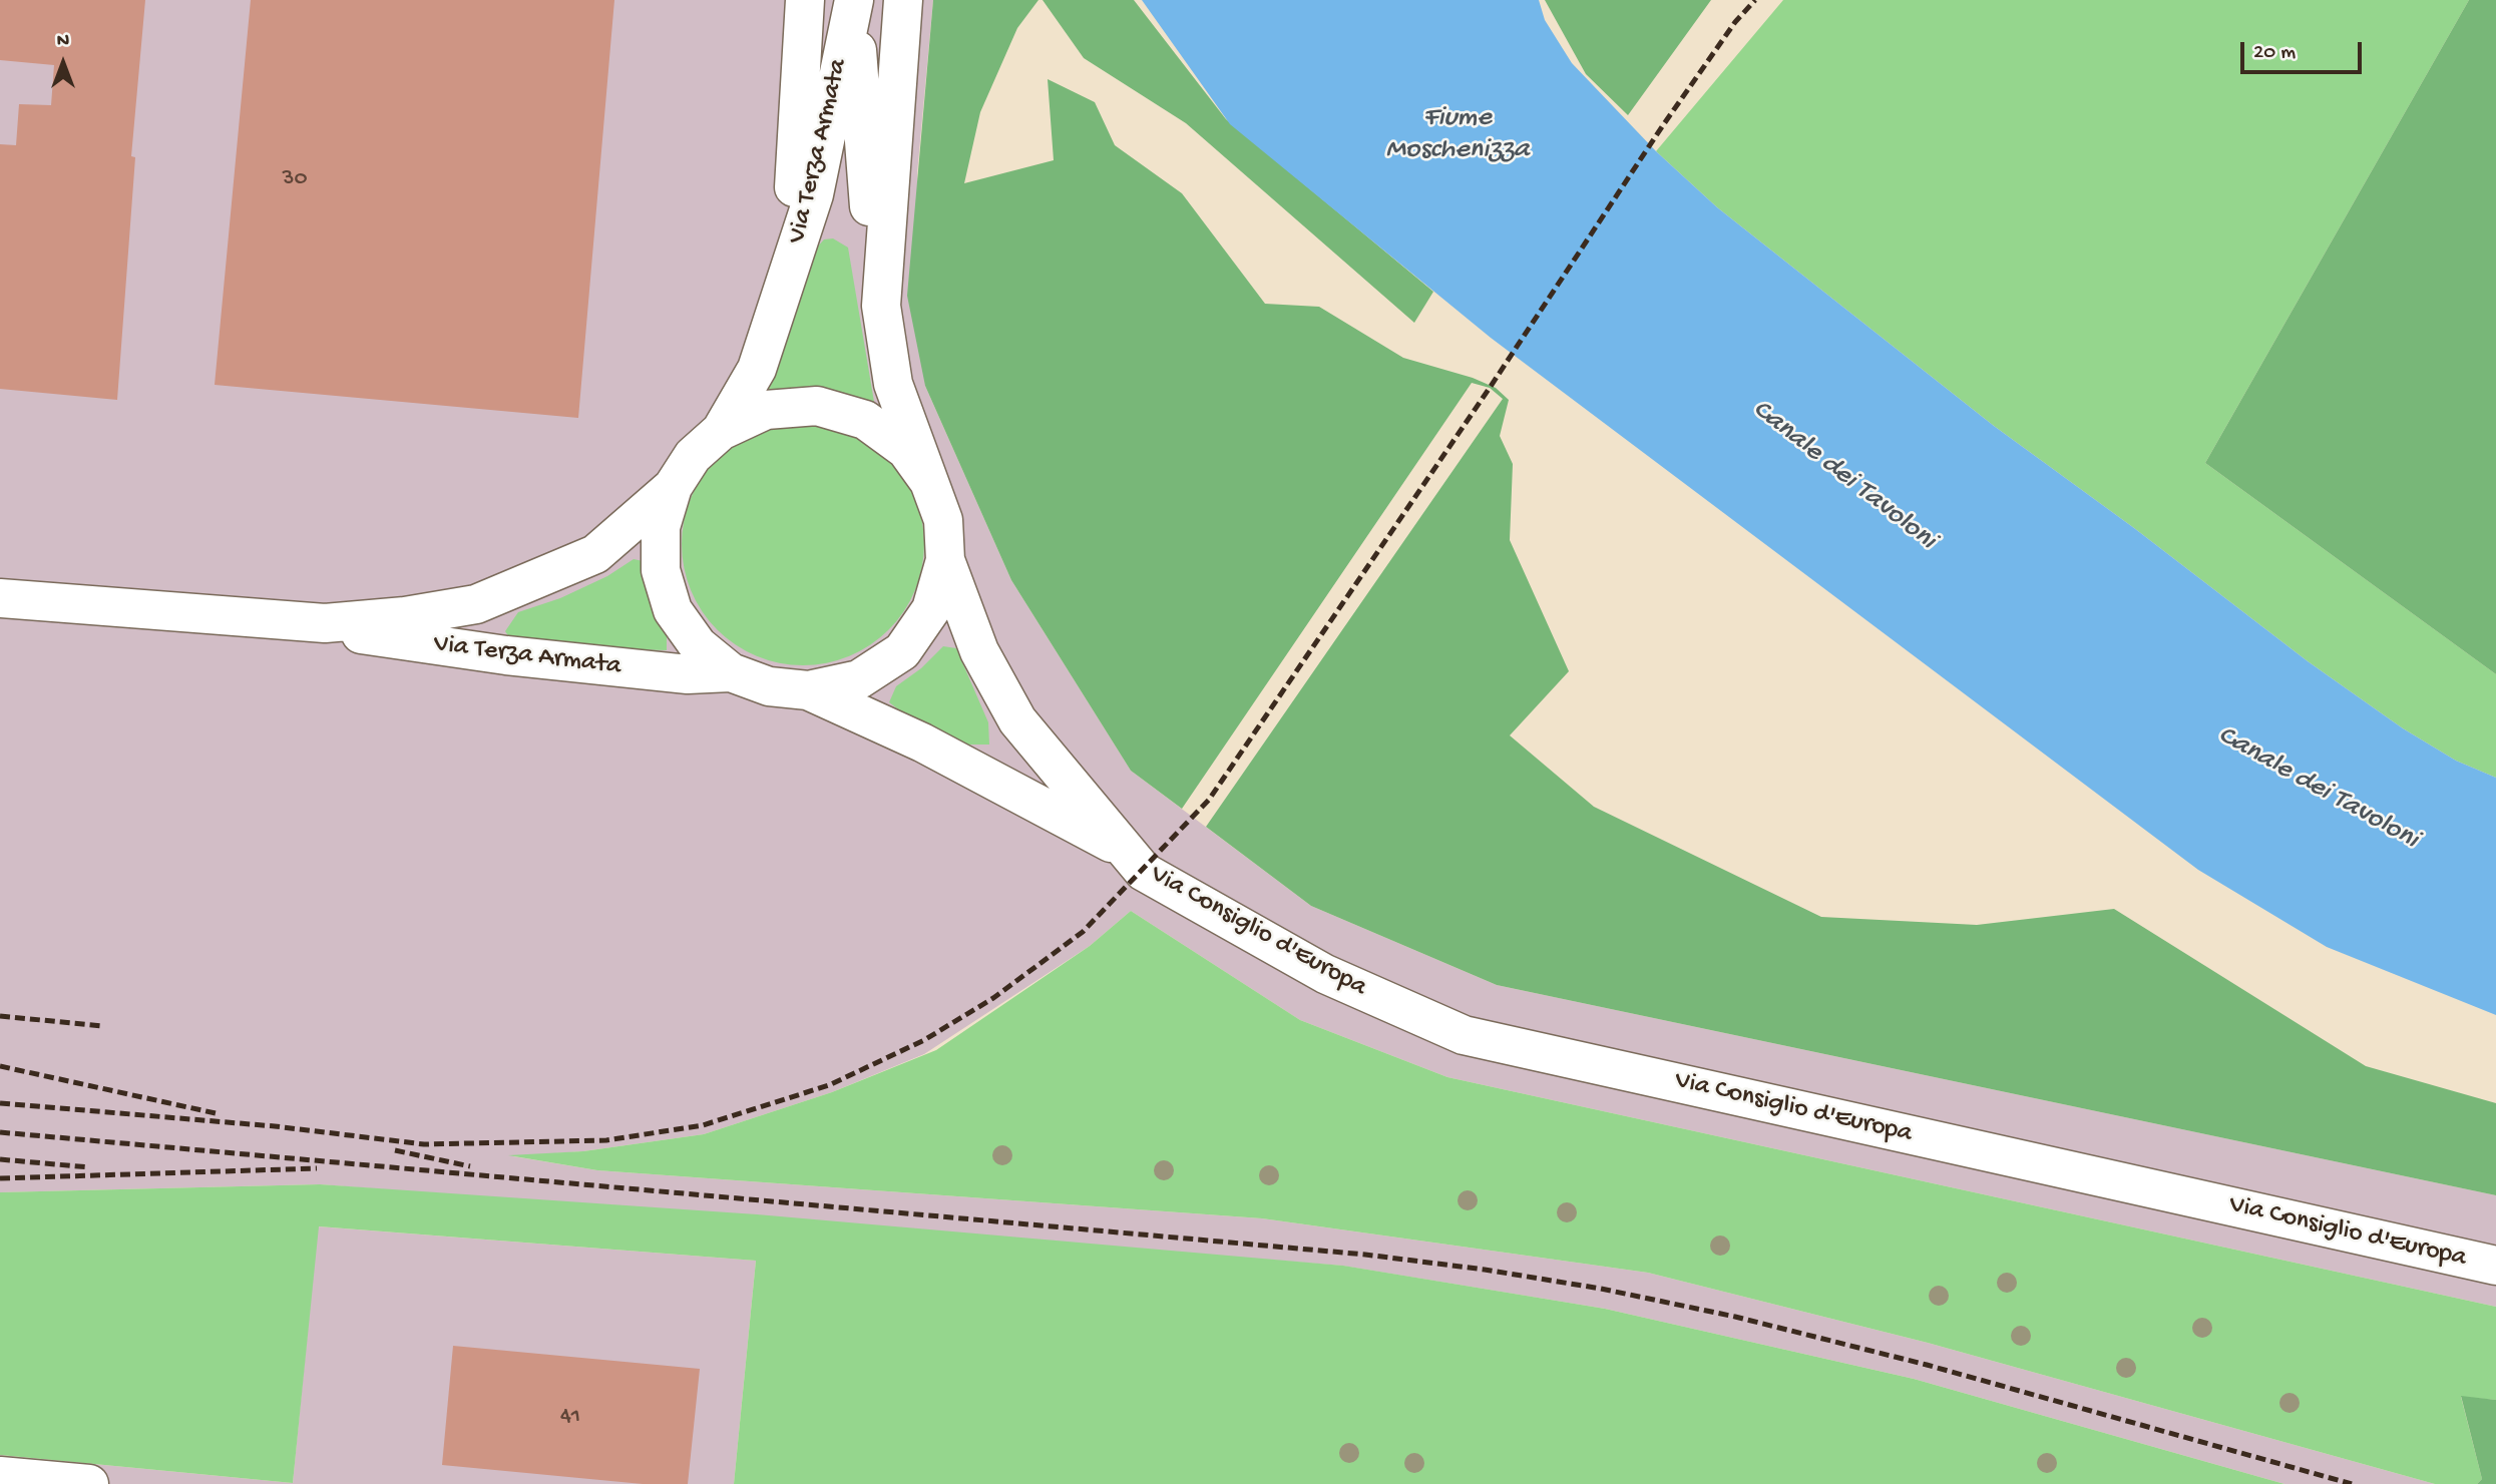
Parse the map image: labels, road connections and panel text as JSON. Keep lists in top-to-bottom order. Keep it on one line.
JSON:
{"streets":{"street":["Via Terza Armata","Via Consiglio d'Europa"]},"crossings":[["Via Terza Armata","Via Consiglio d'Europa"]],"water":["Fiume Moschenizza","Canale dei Tavoloni"],"house_numbers":["30","41"],"scale_bar":"20 m","north":"top"}
